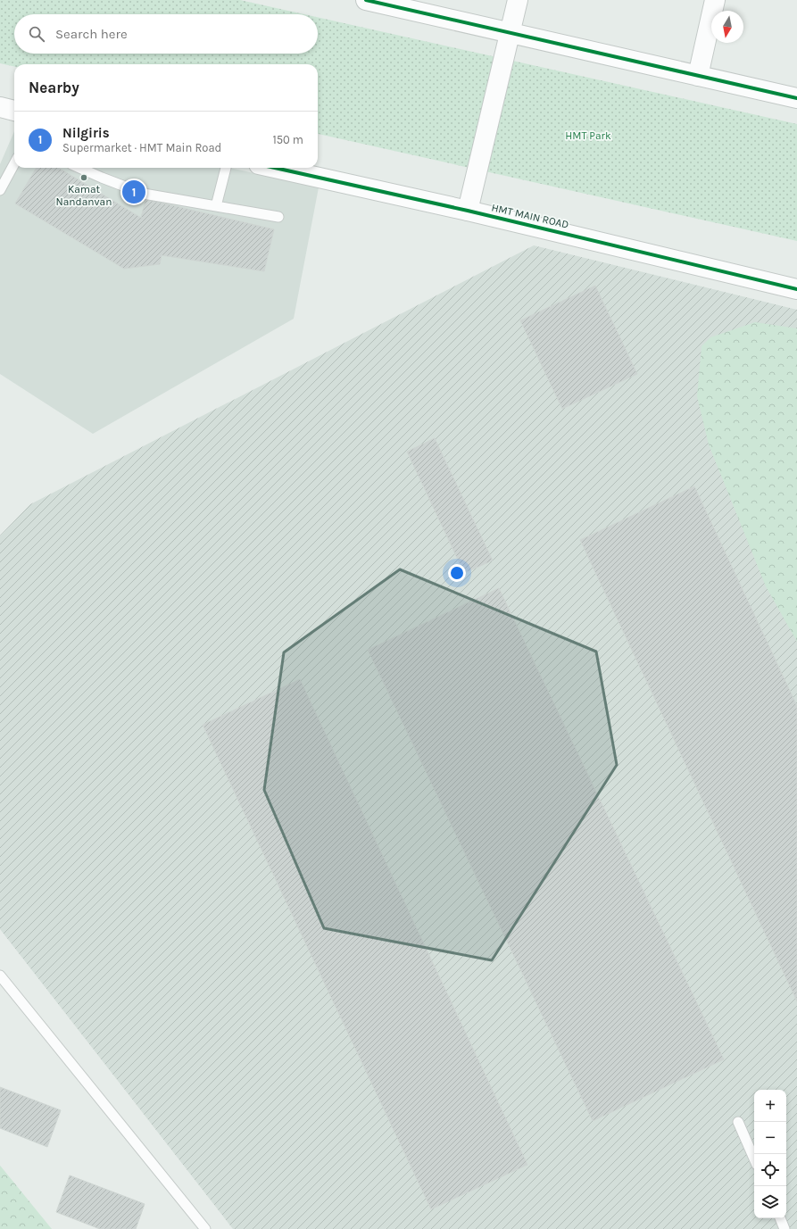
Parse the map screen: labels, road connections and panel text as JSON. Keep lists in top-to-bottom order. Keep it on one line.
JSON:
{"streets":{"street":["HMT MAIN ROAD"]},"parks":["HMT Park"],"places":["Kamat Nandanvan"],"north":"bottom","page":{"search":"Search here","heading":"Nearby","list":[{"mark":"1","name":"Nilgiris","note":"Supermarket · HMT Main Road","value":"150 m"}],"pins":"1","map_buttons":["+","−"]}}
